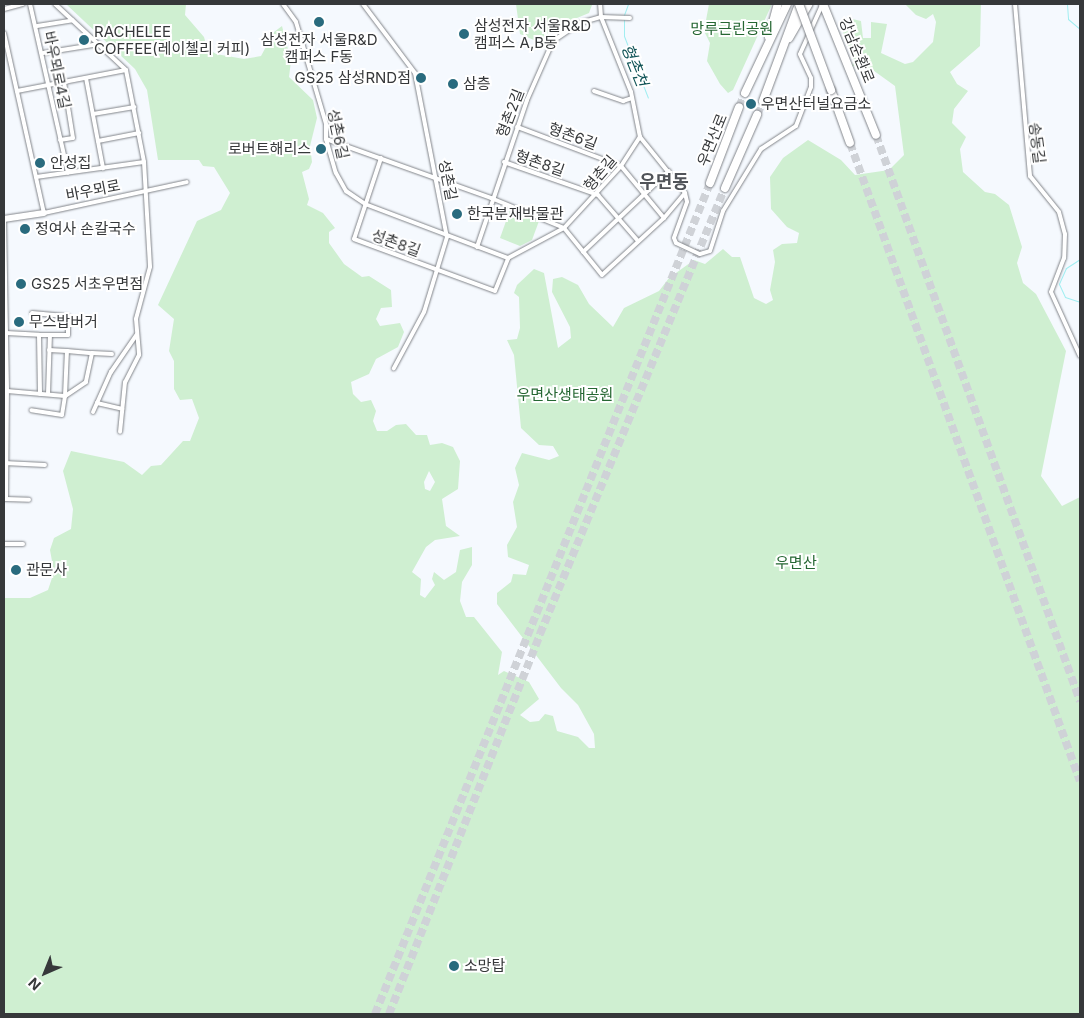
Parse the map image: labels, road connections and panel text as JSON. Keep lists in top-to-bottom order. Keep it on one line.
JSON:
{"streets":{"highway":["강남순환로","우면산로"],"street":["바우뫼로4길","형촌2길","성촌6길","형촌6길","송동길","형촌8길","형촌길","성촌길","바우뫼로","성촌8길"]},"crossings":[["형촌2길","형촌6길"],["형촌2길","형촌8길"],["성촌6길","성촌길"],["성촌6길","성촌8길"],["형촌6길","형촌길"],["형촌8길","형촌길"],["성촌길","성촌8길"]],"districts":["우면동"],"water":["형촌천"],"parks":["망루근린공원","우면산생태공원","우면산"],"places":["삼성전자 서울R&D 캠퍼스 F동","삼성전자 서울R&D 캠퍼스 A,B동","RACHELEE COFFEE(레이첼리 커피)","GS25 삼성RND점","삼층","우면산터널요금소","로버트해리스","안성집","한국분재박물관","정여사 손칼국수","GS25 서초우면점","무스밥버거","관문사","소망탑"],"north":"bottom left"}
